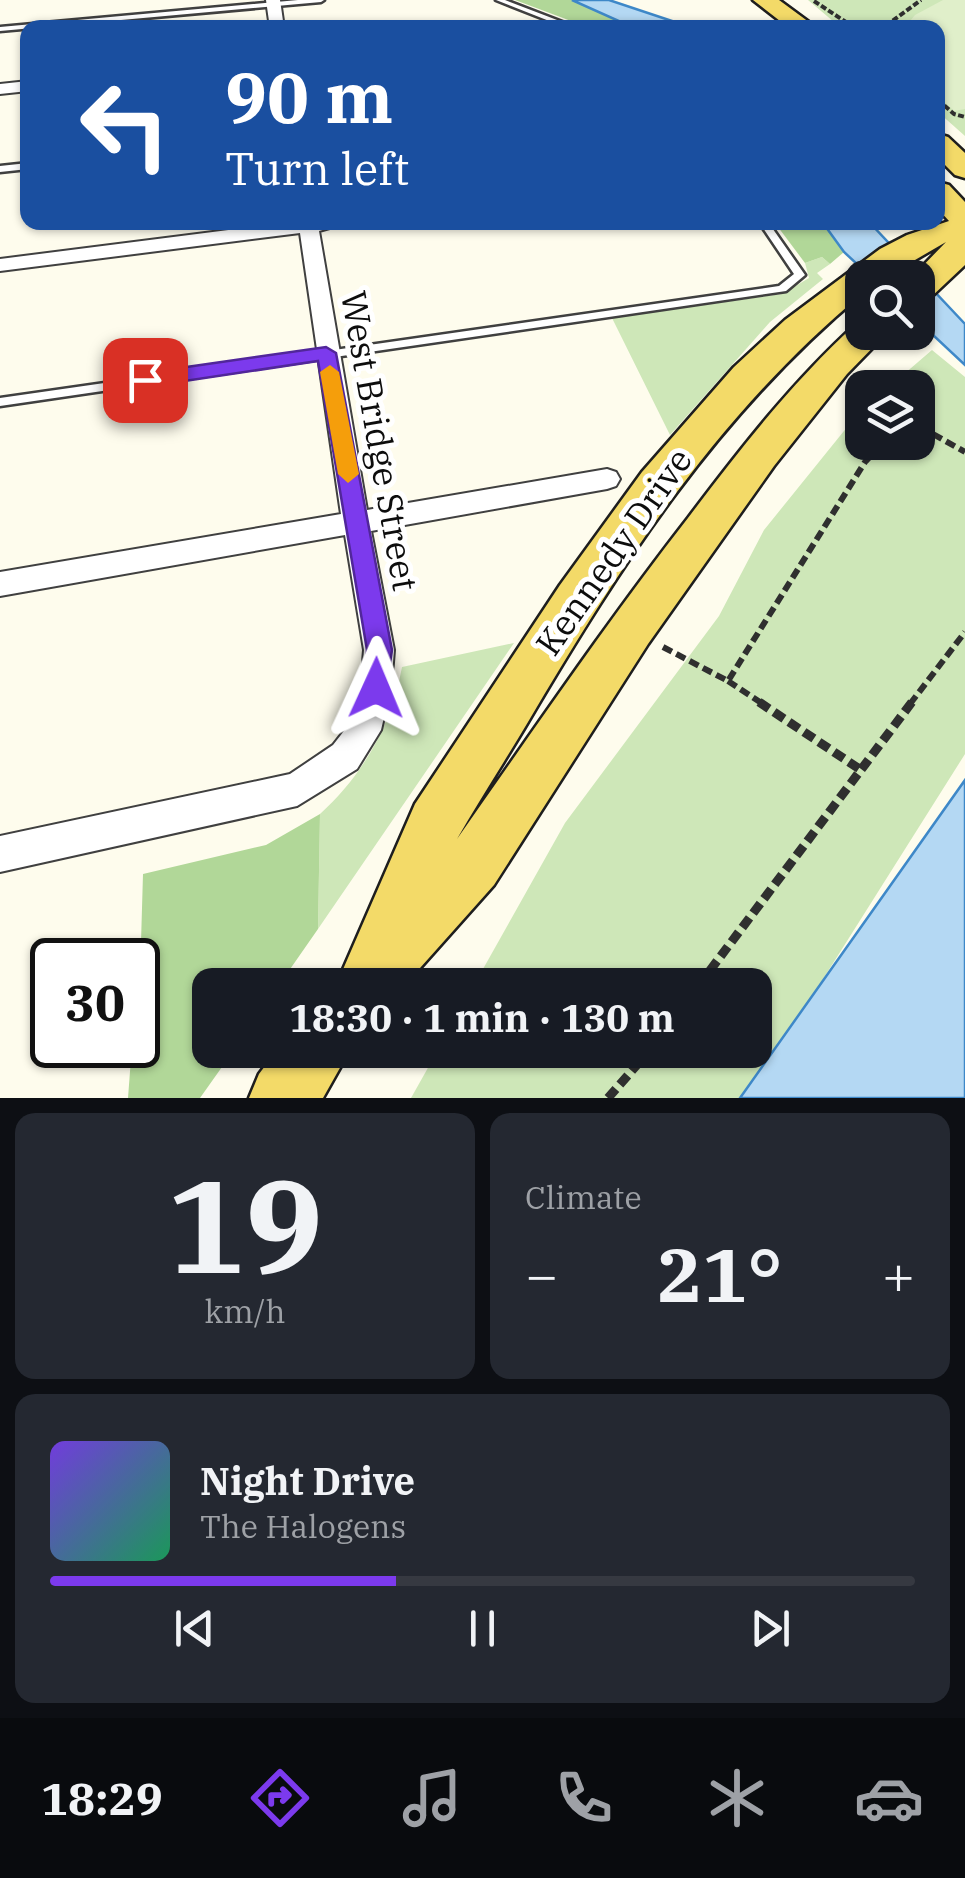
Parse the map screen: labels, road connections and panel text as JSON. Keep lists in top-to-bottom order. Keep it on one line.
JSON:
{"streets":{"main road":["Kennedy Drive"],"street":["West Bridge Street"]},"page":{"turn":["90 m","Turn left"],"limit":"30","trip":"18:30 · 1 min · 130 m","tile":[["19","km/h"],"Climate"],"heat":["−","21°","+"],"song":["Night Drive","The Halogens"],"tabs":"18:29"}}
